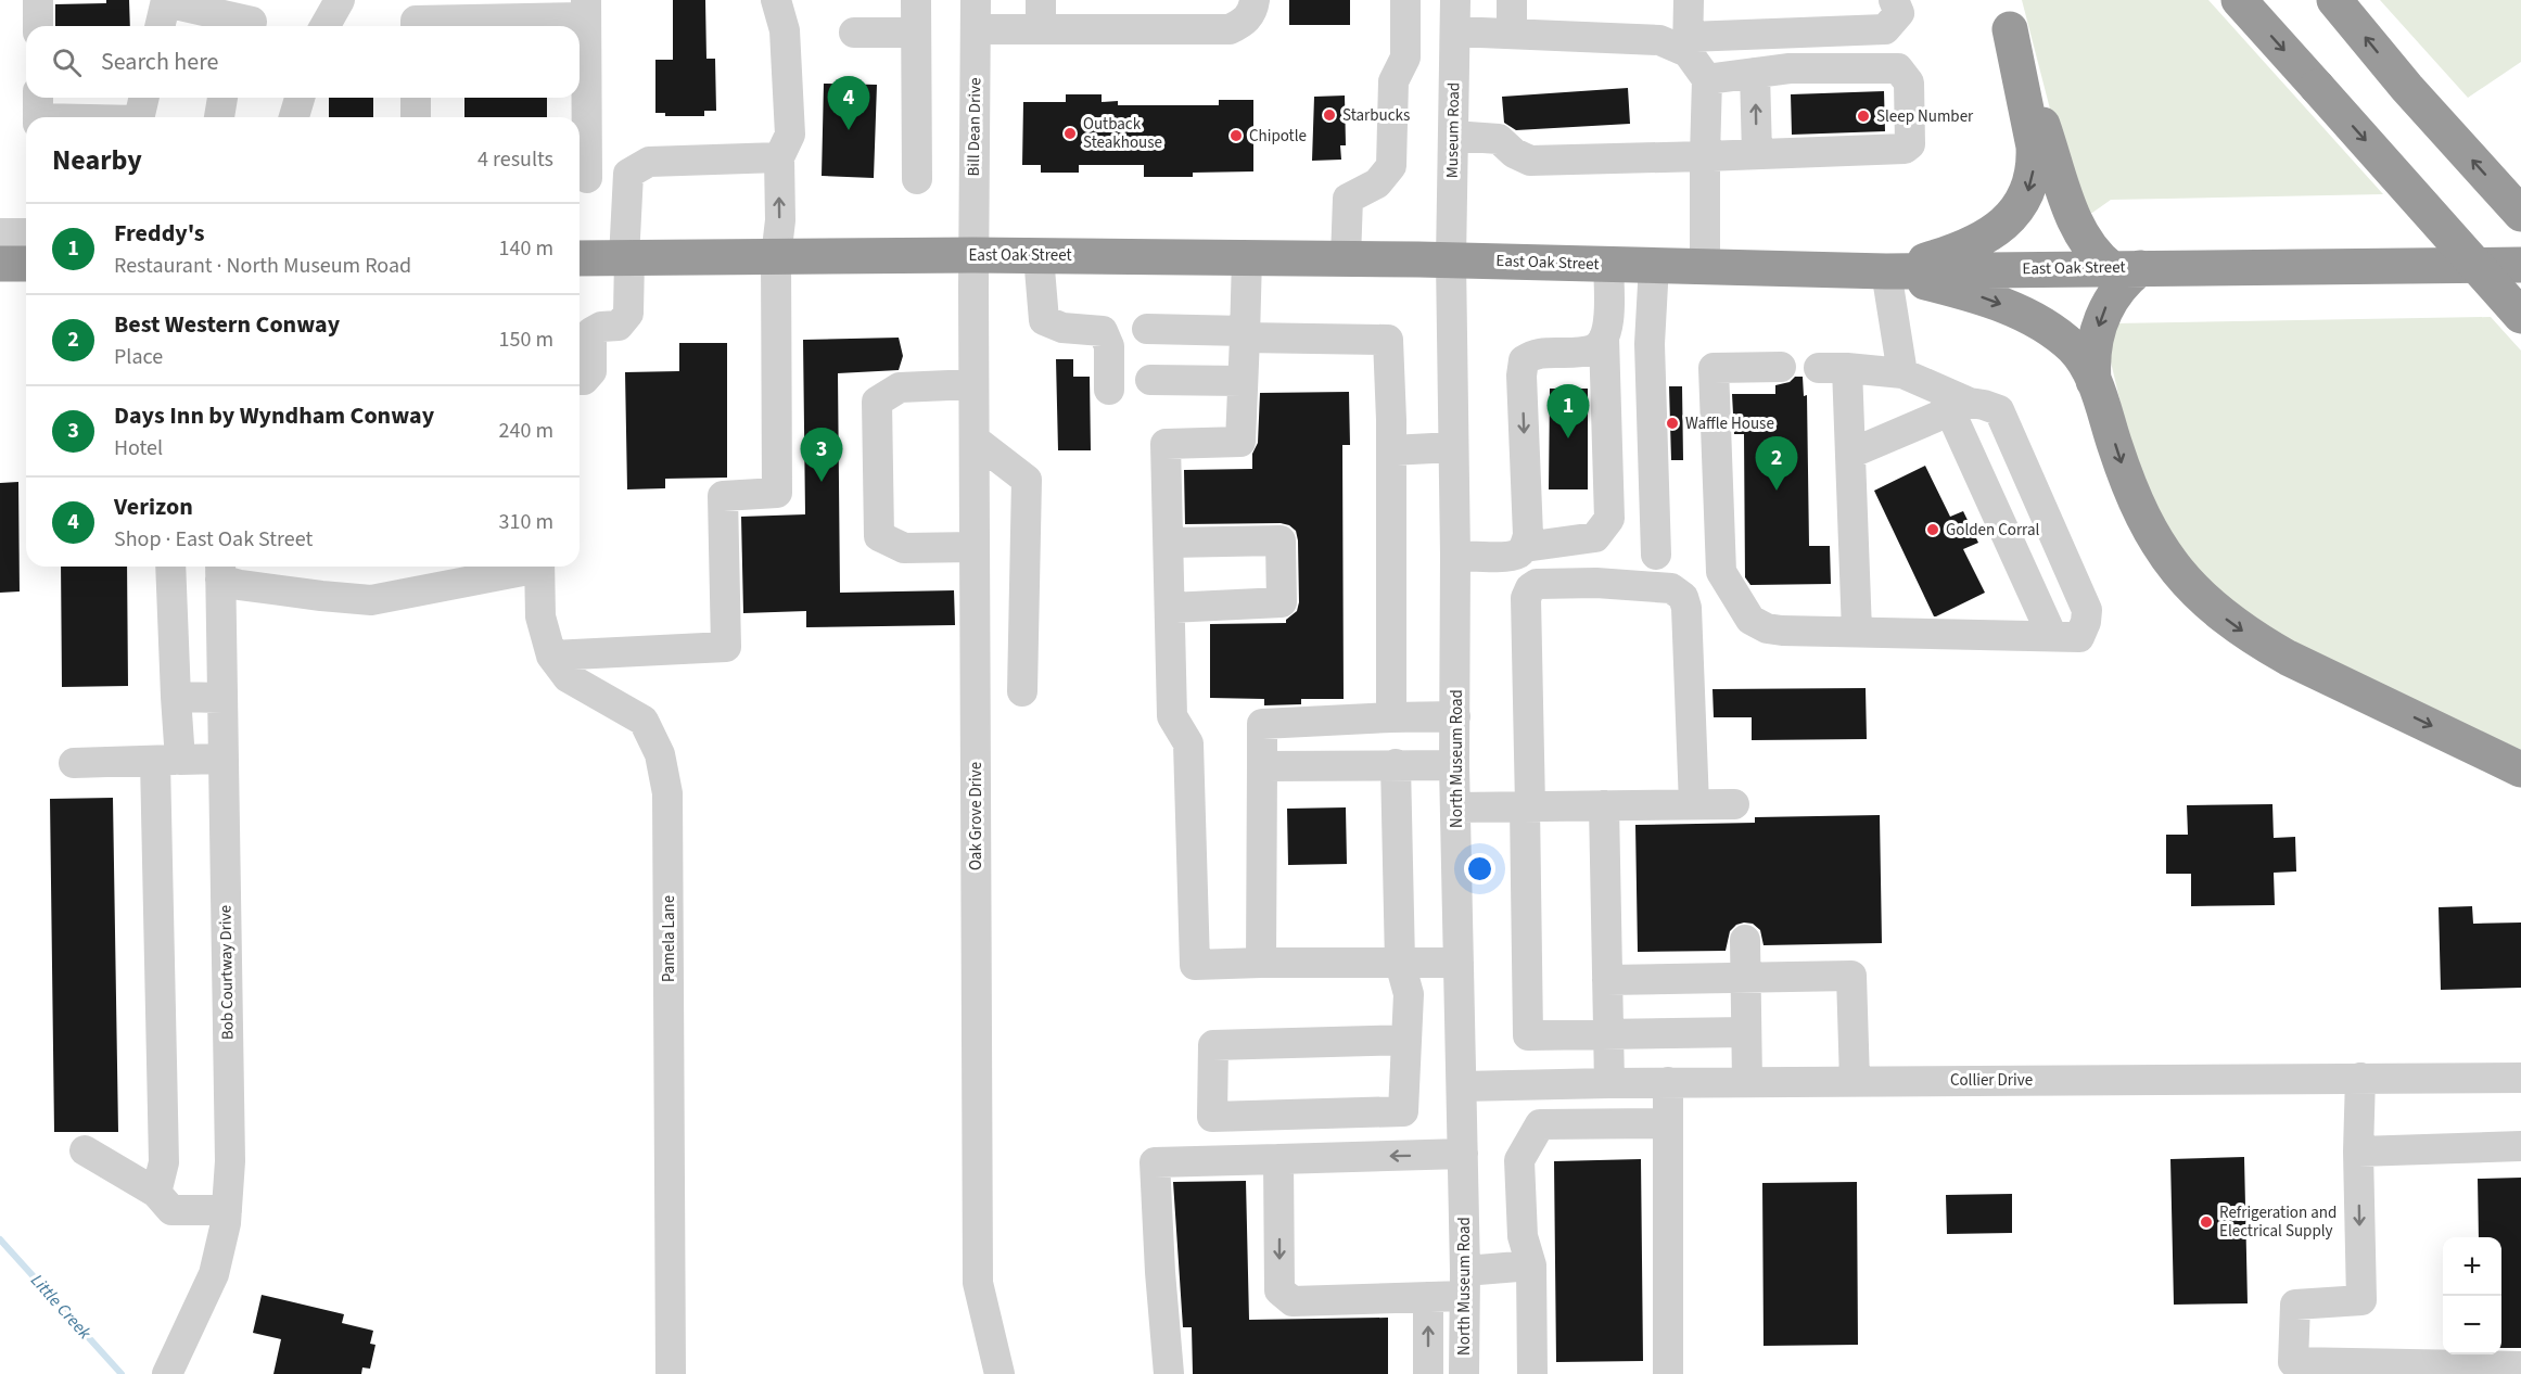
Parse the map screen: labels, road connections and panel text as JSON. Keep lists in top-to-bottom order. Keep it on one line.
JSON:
{"streets":{"highway":["East Oak Street"],"street":["Bill Dean Drive","Museum Road","North Museum Road","Oak Grove Drive","Pamela Lane","Bob Courtway Drive","Collier Drive"]},"crossings":[["Bill Dean Drive","East Oak Street"],["Bill Dean Drive","Oak Grove Drive"],["Museum Road","East Oak Street"],["Museum Road","North Museum Road"],["East Oak Street","North Museum Road"],["East Oak Street","Oak Grove Drive"],["North Museum Road","Collier Drive"]],"water":["Little Creek"],"places":["Starbucks","Sleep Number","Outback Steakhouse","Chipotle","Waffle House","Golden Corral","Refrigeration and Electrical Supply"],"page":{"search":"Search here","pins":["4","1","3","2"],"heading":["Nearby","4 results"],"list":[{"mark":"1","name":"Freddy's","note":"Restaurant · North Museum Road","value":"140 m"},{"mark":"2","name":"Best Western Conway","note":"Place","value":"150 m"},{"mark":"3","name":"Days Inn by Wyndham Conway","note":"Hotel","value":"240 m"},{"mark":"4","name":"Verizon","note":"Shop · East Oak Street","value":"310 m"}],"map_buttons":["+","−"]}}
